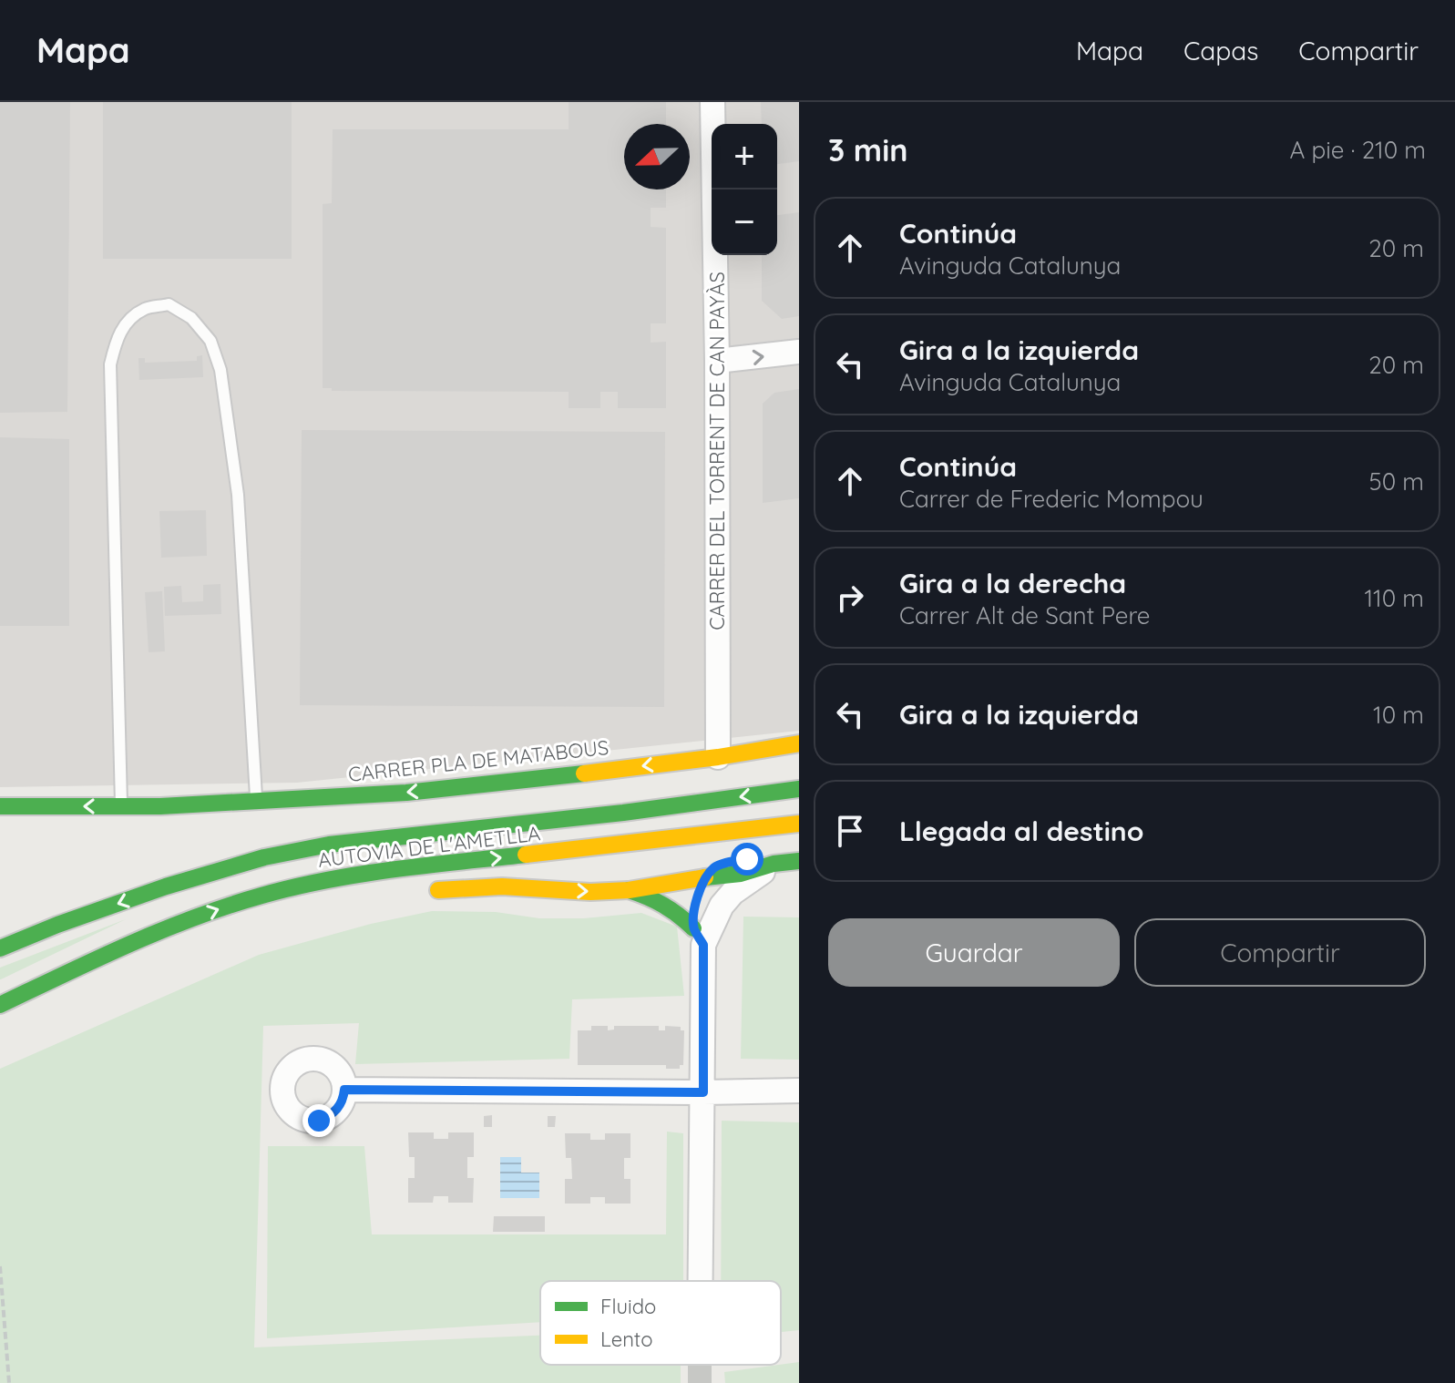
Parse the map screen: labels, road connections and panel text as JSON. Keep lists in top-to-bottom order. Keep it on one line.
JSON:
{"streets":{"main road":["CARRER PLA DE MATABOUS","AUTOVIA DE L'AMETLLA"],"street":["CARRER DEL TORRENT DE CAN PAYÀS"]},"crossings":[["CARRER DEL TORRENT DE CAN PAYÀS","CARRER PLA DE MATABOUS"]],"legend":["Fluido","Lento"],"north":"left","page":{"header":"Mapa","nav":["Mapa","Capas","Compartir"],"heading":["3 min","A pie · 210 m"],"map_buttons":["+","−"],"list":[["Continúa","Avinguda Catalunya","20 m"],["Gira a la izquierda","Avinguda Catalunya","20 m"],["Continúa","Carrer de Frederic Mompou","50 m"],["Gira a la derecha","Carrer Alt de Sant Pere","110 m"],["Gira a la izquierda","10 m"],"Llegada al destino"],"buttons":["Guardar","Compartir"]}}
